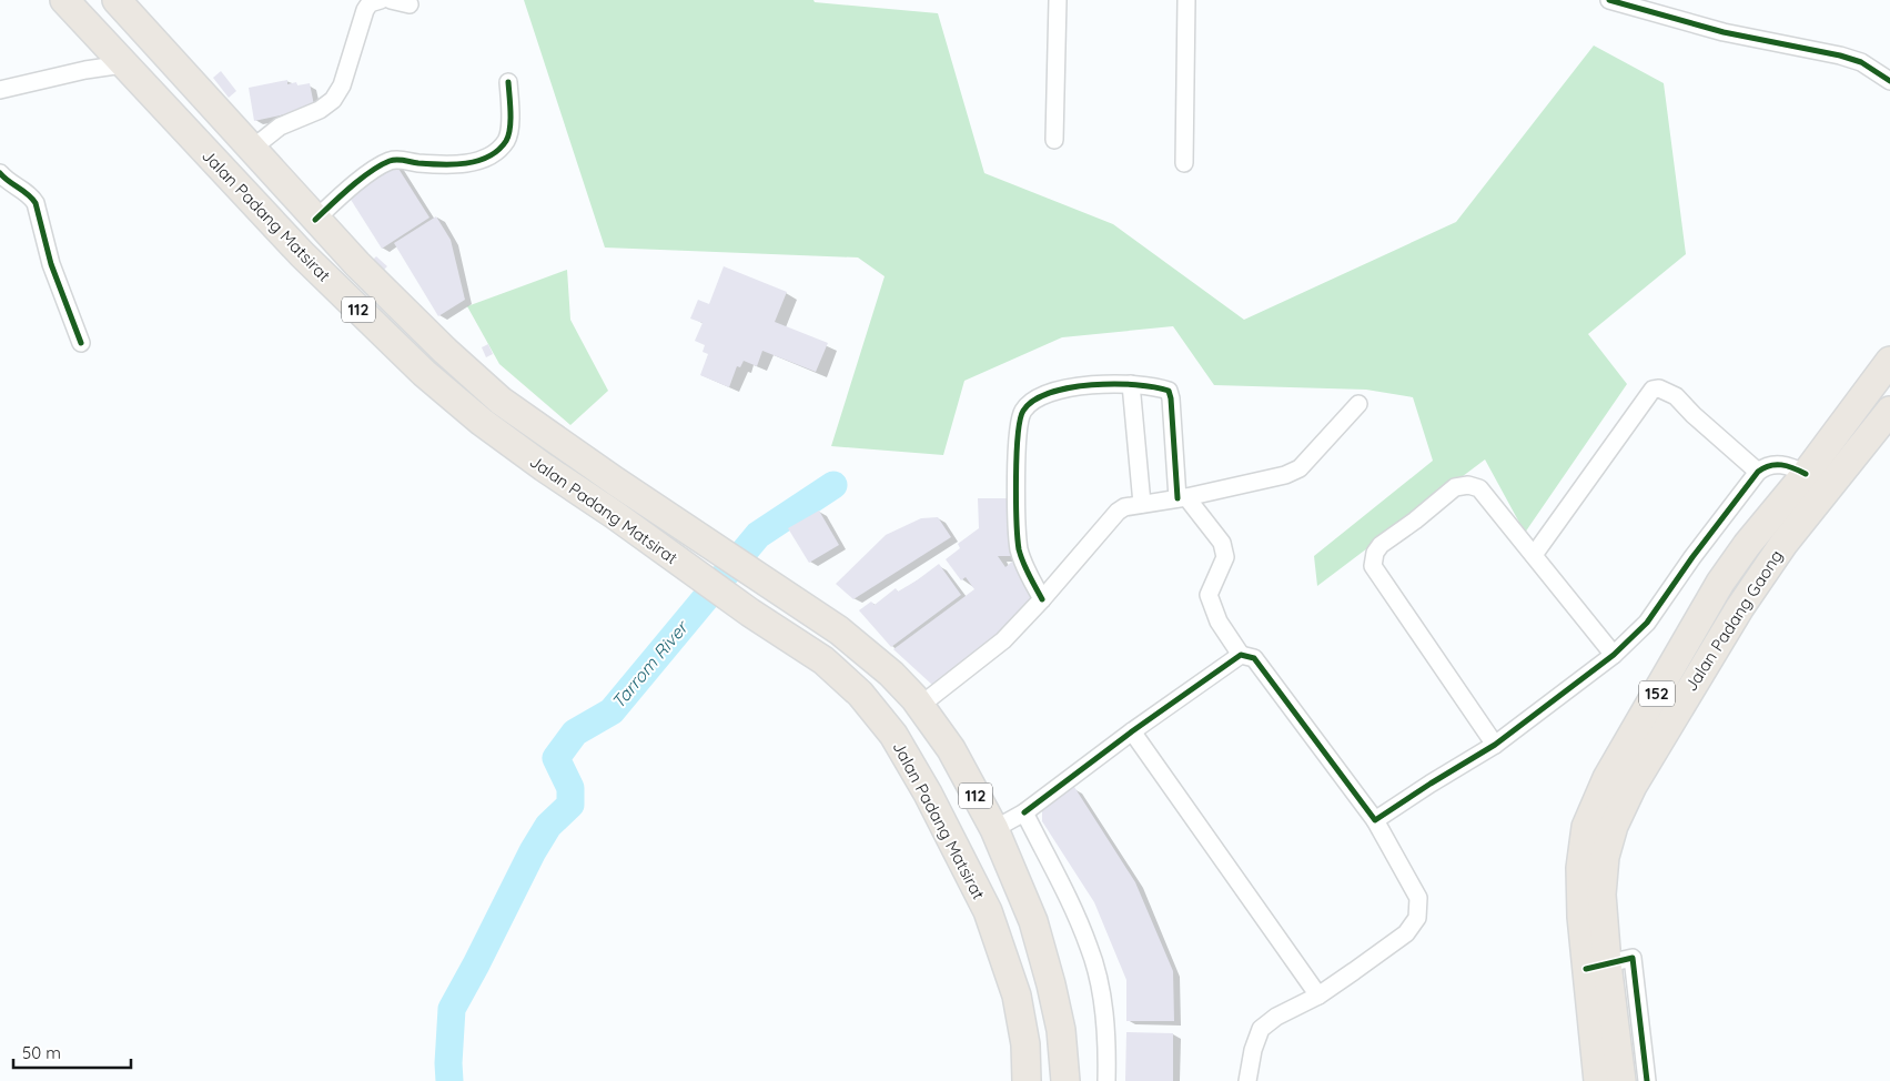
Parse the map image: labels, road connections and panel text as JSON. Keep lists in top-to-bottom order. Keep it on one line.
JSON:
{"streets":{"main road":["Jalan Padang Matsirat","112","Jalan Padang Gaong","152"]},"water":["Tarrom River"],"scale_bar":"50 m"}
